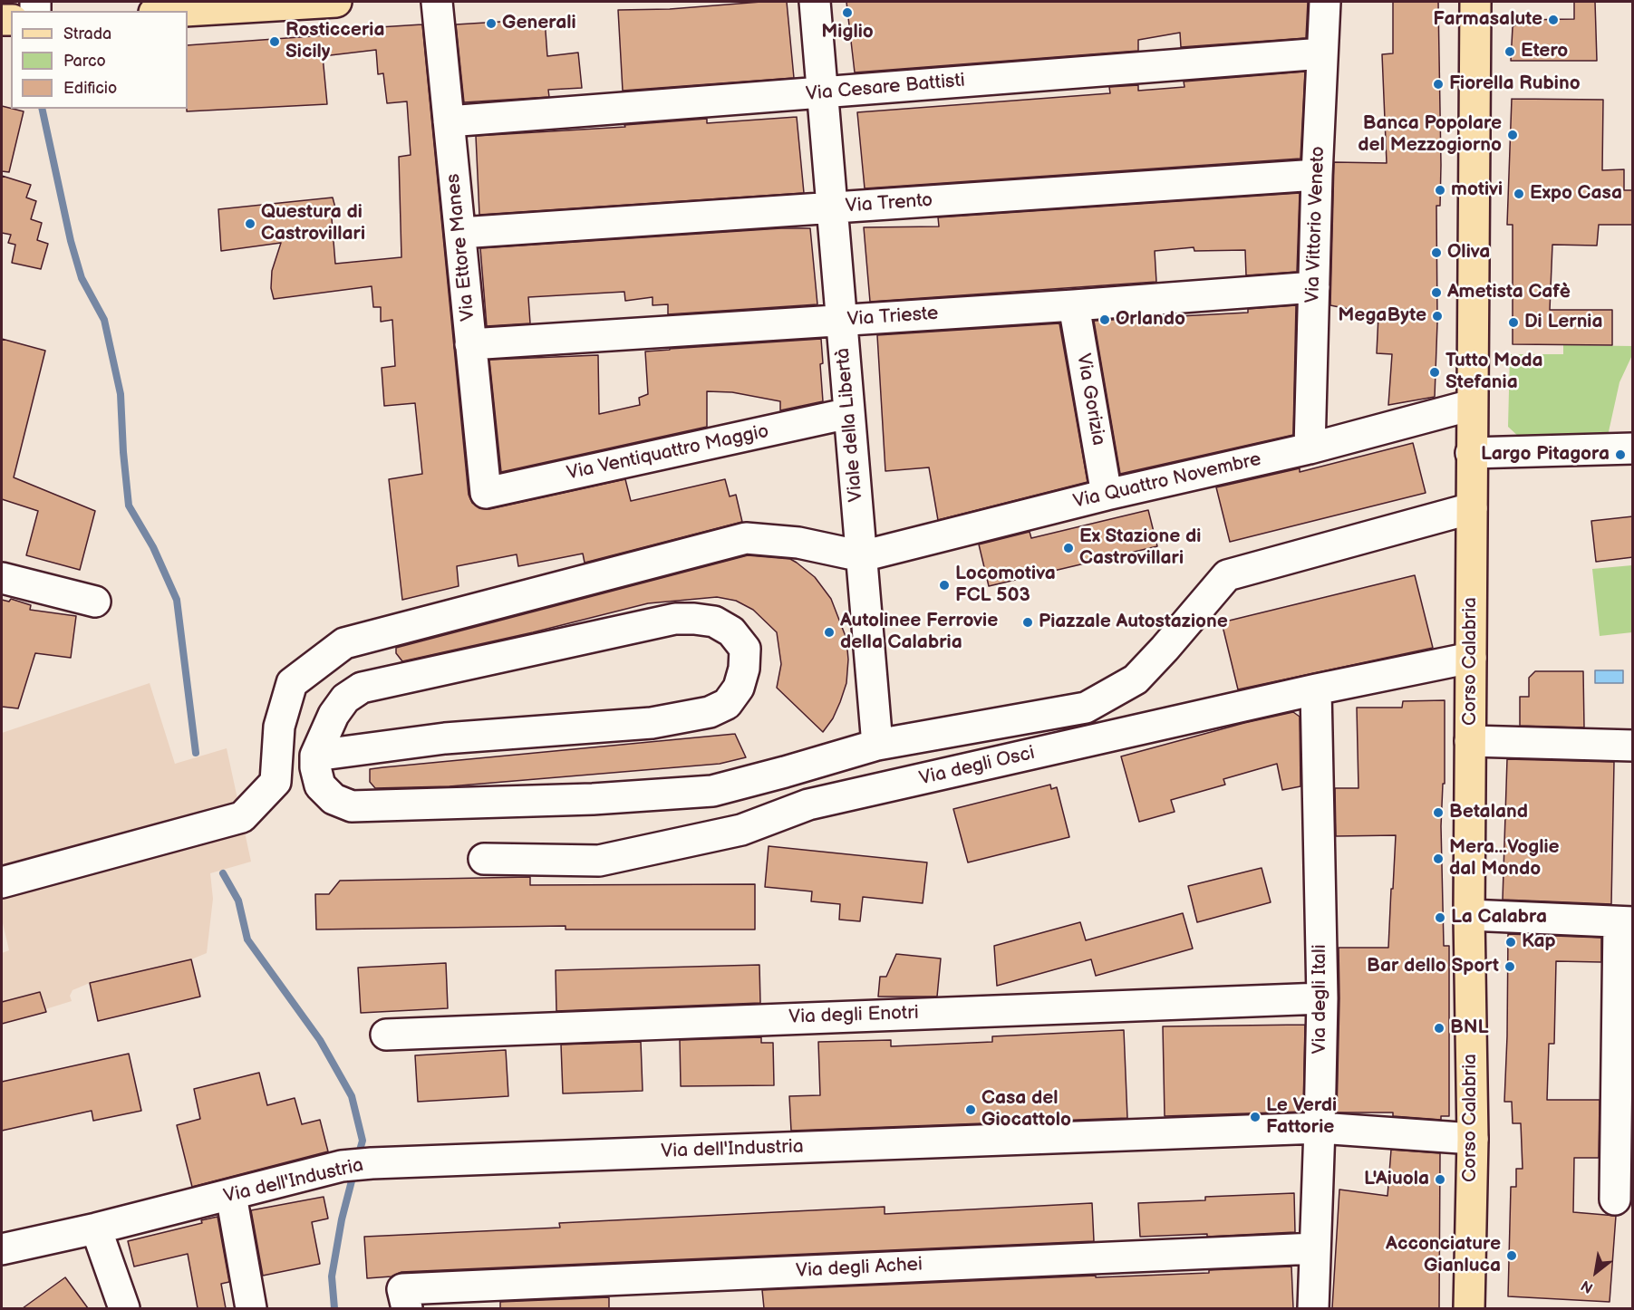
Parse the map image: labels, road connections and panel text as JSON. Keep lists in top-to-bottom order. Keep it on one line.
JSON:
{"streets":{"main road":["Corso Calabria"],"street":["Via Cesare Battisti","Via Trento","Via Vittorio Veneto","Via Ettore Manes","Via Trieste","Via Gorizia","Viale della Libertà","Via Ventiquattro Maggio","Via Quattro Novembre","Via degli Osci","Via degli Itali","Via degli Enotri","Via dell'Industria","Via degli Achei"]},"crossings":[["Via Cesare Battisti","Via Vittorio Veneto"],["Via Cesare Battisti","Via Ettore Manes"],["Via Cesare Battisti","Viale della Libertà"],["Via Trento","Via Vittorio Veneto"],["Via Trento","Via Ettore Manes"],["Via Trento","Viale della Libertà"],["Via Vittorio Veneto","Via Trieste"],["Via Vittorio Veneto","Via Quattro Novembre"],["Via Ettore Manes","Via Trieste"],["Via Ettore Manes","Via Ventiquattro Maggio"],["Via Trieste","Via Gorizia"],["Via Trieste","Viale della Libertà"],["Via Gorizia","Via Quattro Novembre"],["Viale della Libertà","Via Ventiquattro Maggio"],["Viale della Libertà","Via Quattro Novembre"],["Via Quattro Novembre","Corso Calabria"],["Corso Calabria","Via degli Osci"],["Corso Calabria","Via dell'Industria"],["Via degli Osci","Via degli Itali"],["Via degli Itali","Via degli Enotri"],["Via degli Itali","Via dell'Industria"],["Via degli Itali","Via degli Achei"]],"places":["Miglio","Farmasalute","Generali","Rosticceria Sicily","Etero","Fiorella Rubino","Banca Popolare del Mezzogiorno","motivi","Expo Casa","Questura di Castrovillari","Oliva","Ametista Cafè","MegaByte","Orlando","Di Lernia","Tutto Moda Stefania","Largo Pitagora","Ex Stazione di Castrovillari","Locomotiva FCL 503","Piazzale Autostazione","Autolinee Ferrovie della Calabria","Betaland","Mera...Voglie dal Mondo","La Calabra","Kap","Bar dello Sport","BNL","Casa del Giocattolo","Le Verdi Fattorie","L'Aiuola","Acconciature Gianluca"],"legend":["Strada","Parco","Edificio"],"north":"bottom left"}
